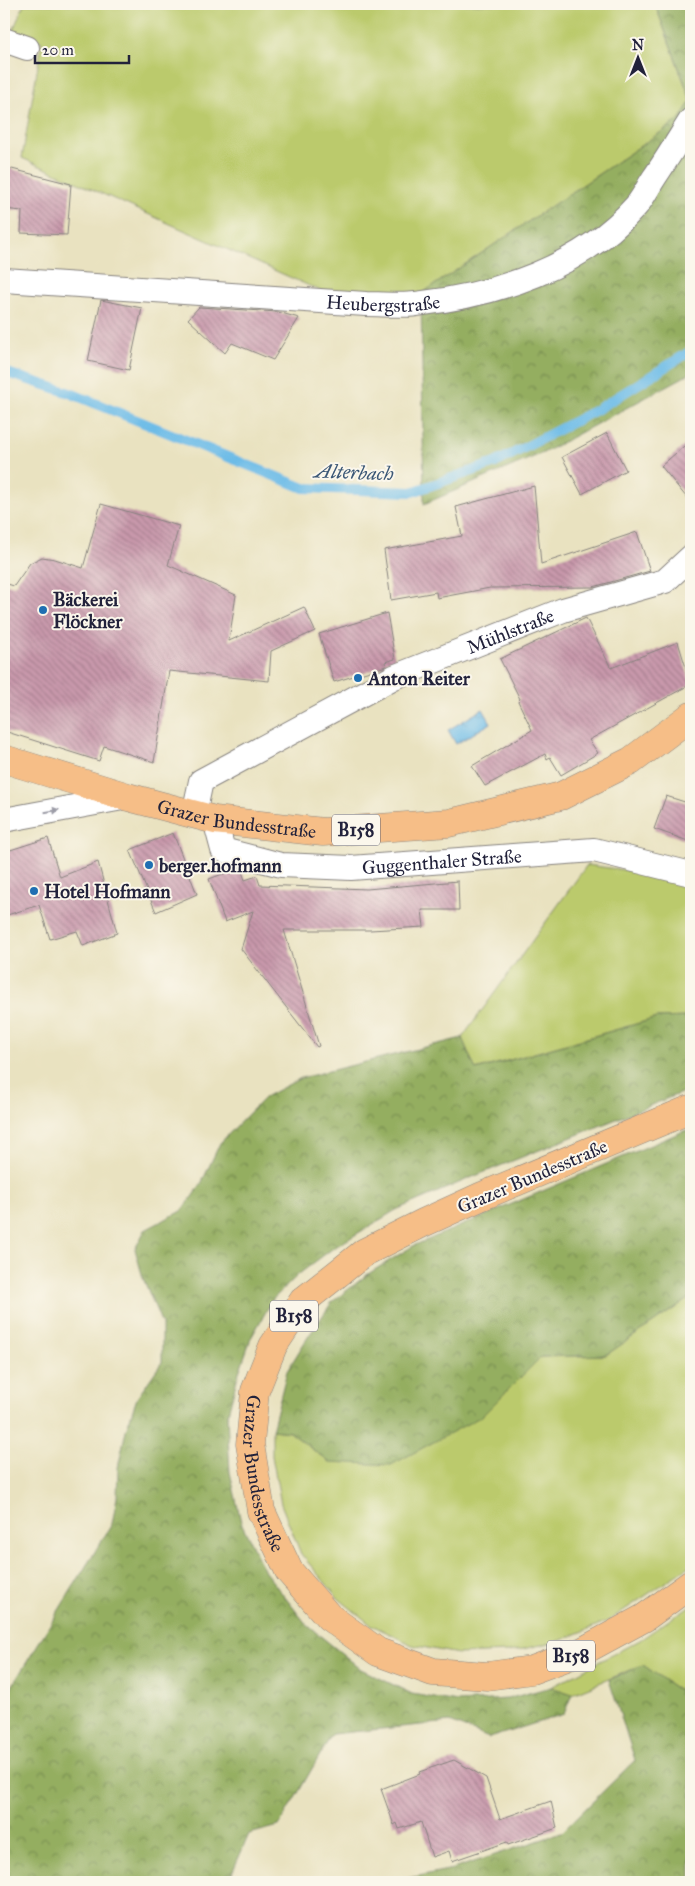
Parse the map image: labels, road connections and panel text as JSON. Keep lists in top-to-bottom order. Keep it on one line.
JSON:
{"streets":{"main road":["Grazer Bundesstraße","B158"],"street":["Heubergstraße","Mühlstraße","Guggenthaler Straße"]},"crossings":[["Mühlstraße","Grazer Bundesstraße"],["Mühlstraße","Guggenthaler Straße"],["Grazer Bundesstraße","Guggenthaler Straße"]],"water":["Alterbach"],"places":["Bäckerei Flöckner","Anton Reiter","berger.hofmann","Hotel Hofmann"],"scale_bar":"20 m","north":"top"}
